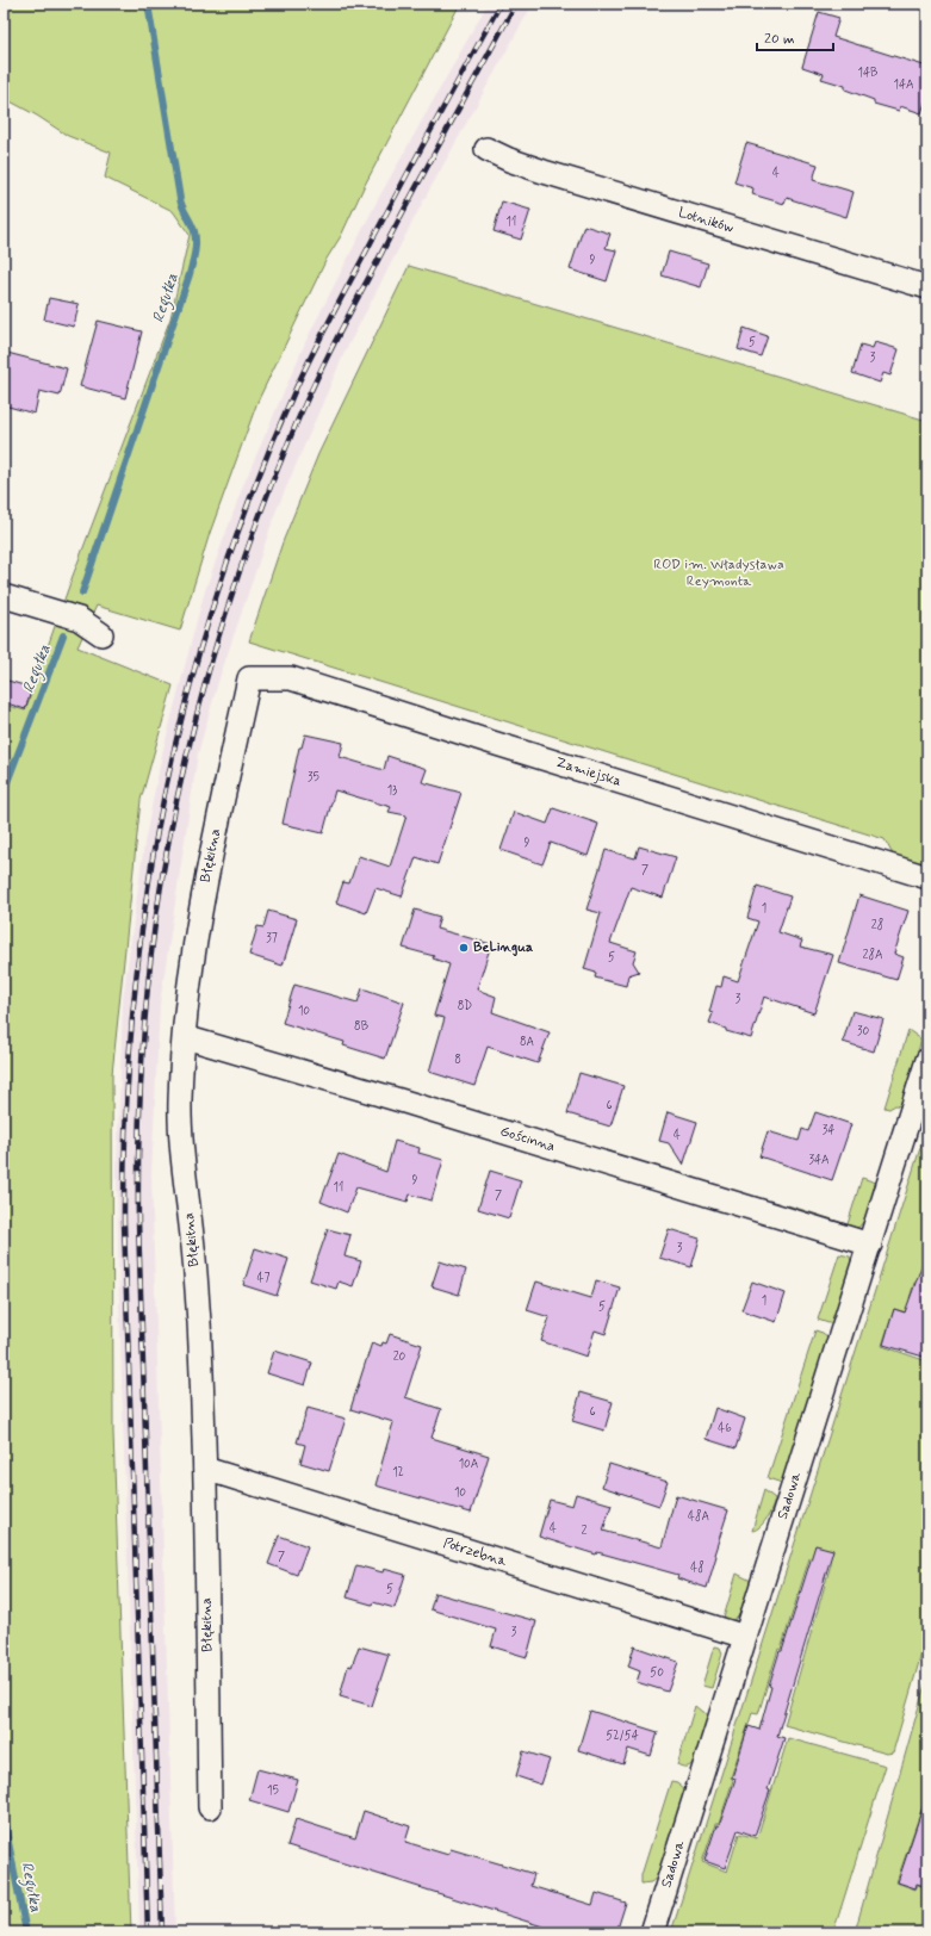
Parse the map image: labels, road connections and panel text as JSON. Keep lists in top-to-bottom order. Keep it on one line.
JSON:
{"streets":{"street":["Lotników","Zamiejska","Błękitna","Gościnna","Sadowa","Potrzebna"]},"crossings":[["Zamiejska","Błękitna"],["Błękitna","Gościnna"],["Błękitna","Potrzebna"],["Gościnna","Sadowa"],["Sadowa","Potrzebna"]],"water":["Regułka"],"parks":["ROD im. Władysława Reymonta"],"places":["BeLingua"],"house_numbers":["14B","14A","4","11","9","5","3","35","13","9","7","1","28","37","28A","5","3","8D","10","8B","30","8A","8","6","34","4","34A","9","11","7","3","47","1","5","20","6","46","10A","12","10","48A","4","2","7","48","5","3","50","52/54","15"],"scale_bar":"20 m"}
